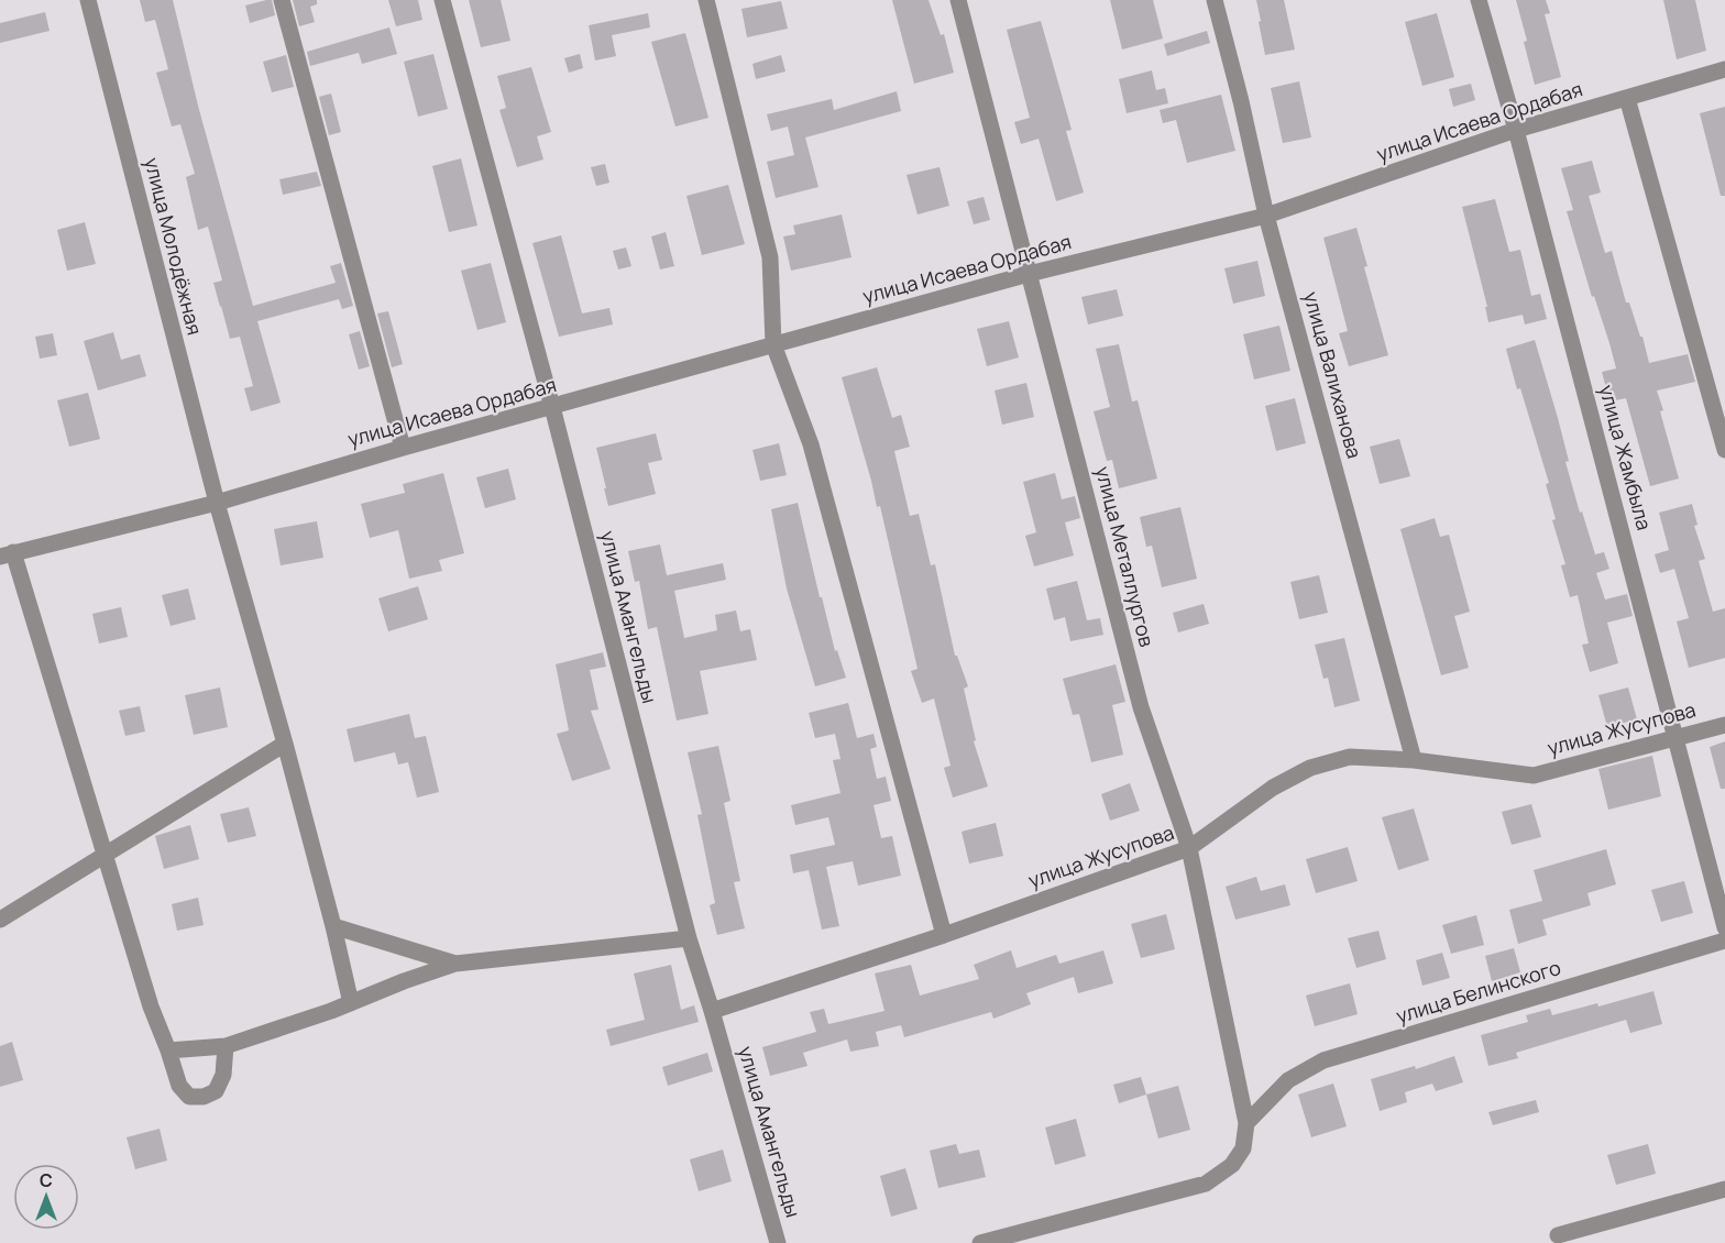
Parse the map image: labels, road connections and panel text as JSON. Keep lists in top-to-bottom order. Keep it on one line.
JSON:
{"streets":{"street":["улица Исаева Ордабая","улица Молодёжная","улица Валиханова","улица Жамбыла","улица Металлургов","улица Амангельды","улица Жусупова","улица Белинского"]},"crossings":[["улица Исаева Ордабая","улица Молодёжная"],["улица Исаева Ордабая","улица Валиханова"],["улица Исаева Ордабая","улица Жамбыла"],["улица Исаева Ордабая","улица Металлургов"],["улица Исаева Ордабая","улица Амангельды"],["улица Валиханова","улица Жусупова"],["улица Жамбыла","улица Жусупова"],["улица Металлургов","улица Жусупова"],["улица Металлургов","улица Белинского"],["улица Амангельды","улица Жусупова"]],"north":"top"}
